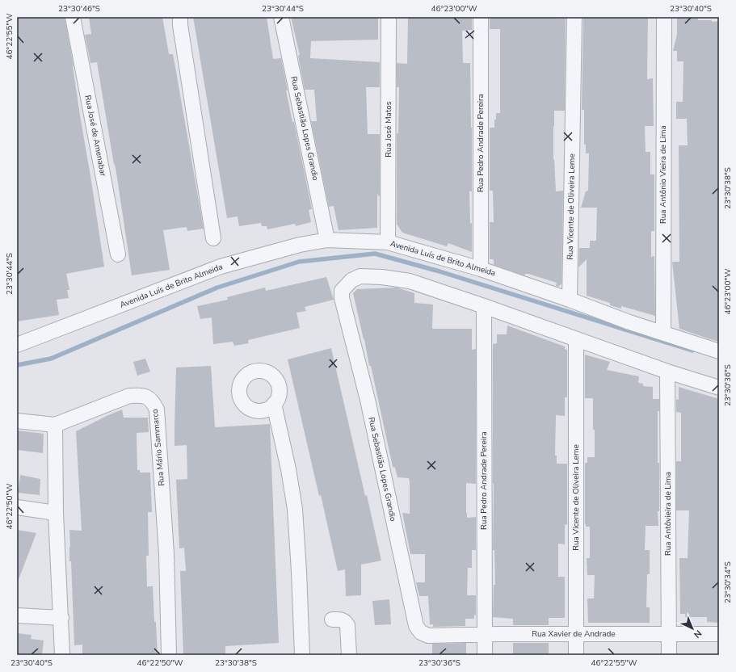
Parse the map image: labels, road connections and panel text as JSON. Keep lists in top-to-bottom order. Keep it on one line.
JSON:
{"streets":{"street":["Rua Sebastião Lopes Grandio","Rua José Matos","Rua José de Amenabar","Rua Pedro Andrade Pereira","Rua Antônio Vieira de Lima","Rua Vicente de Oliveira Leme","Avenida Luís de Brito Almeida","Rua Mário Sammarco","Rua Antôvieira de Lima","Rua Xavier de Andrade"]},"crossings":[["Rua Sebastião Lopes Grandio","Rua Pedro Andrade Pereira"],["Rua Sebastião Lopes Grandio","Avenida Luís de Brito Almeida"],["Rua Sebastião Lopes Grandio","Rua Xavier de Andrade"],["Rua José Matos","Avenida Luís de Brito Almeida"],["Rua Pedro Andrade Pereira","Avenida Luís de Brito Almeida"],["Rua Pedro Andrade Pereira","Rua Xavier de Andrade"],["Rua Antônio Vieira de Lima","Avenida Luís de Brito Almeida"],["Rua Vicente de Oliveira Leme","Avenida Luís de Brito Almeida"],["Rua Vicente de Oliveira Leme","Rua Xavier de Andrade"],["Rua Antôvieira de Lima","Rua Xavier de Andrade"]],"north":"bottom right","coordinates":["23°30'46\"S","23°30'44\"S","46°23'00\"W","23°30'40\"S","46°22'55\"W","23°30'38\"S","23°30'36\"S","46°22'50\"W","23°30'34\"S"]}
